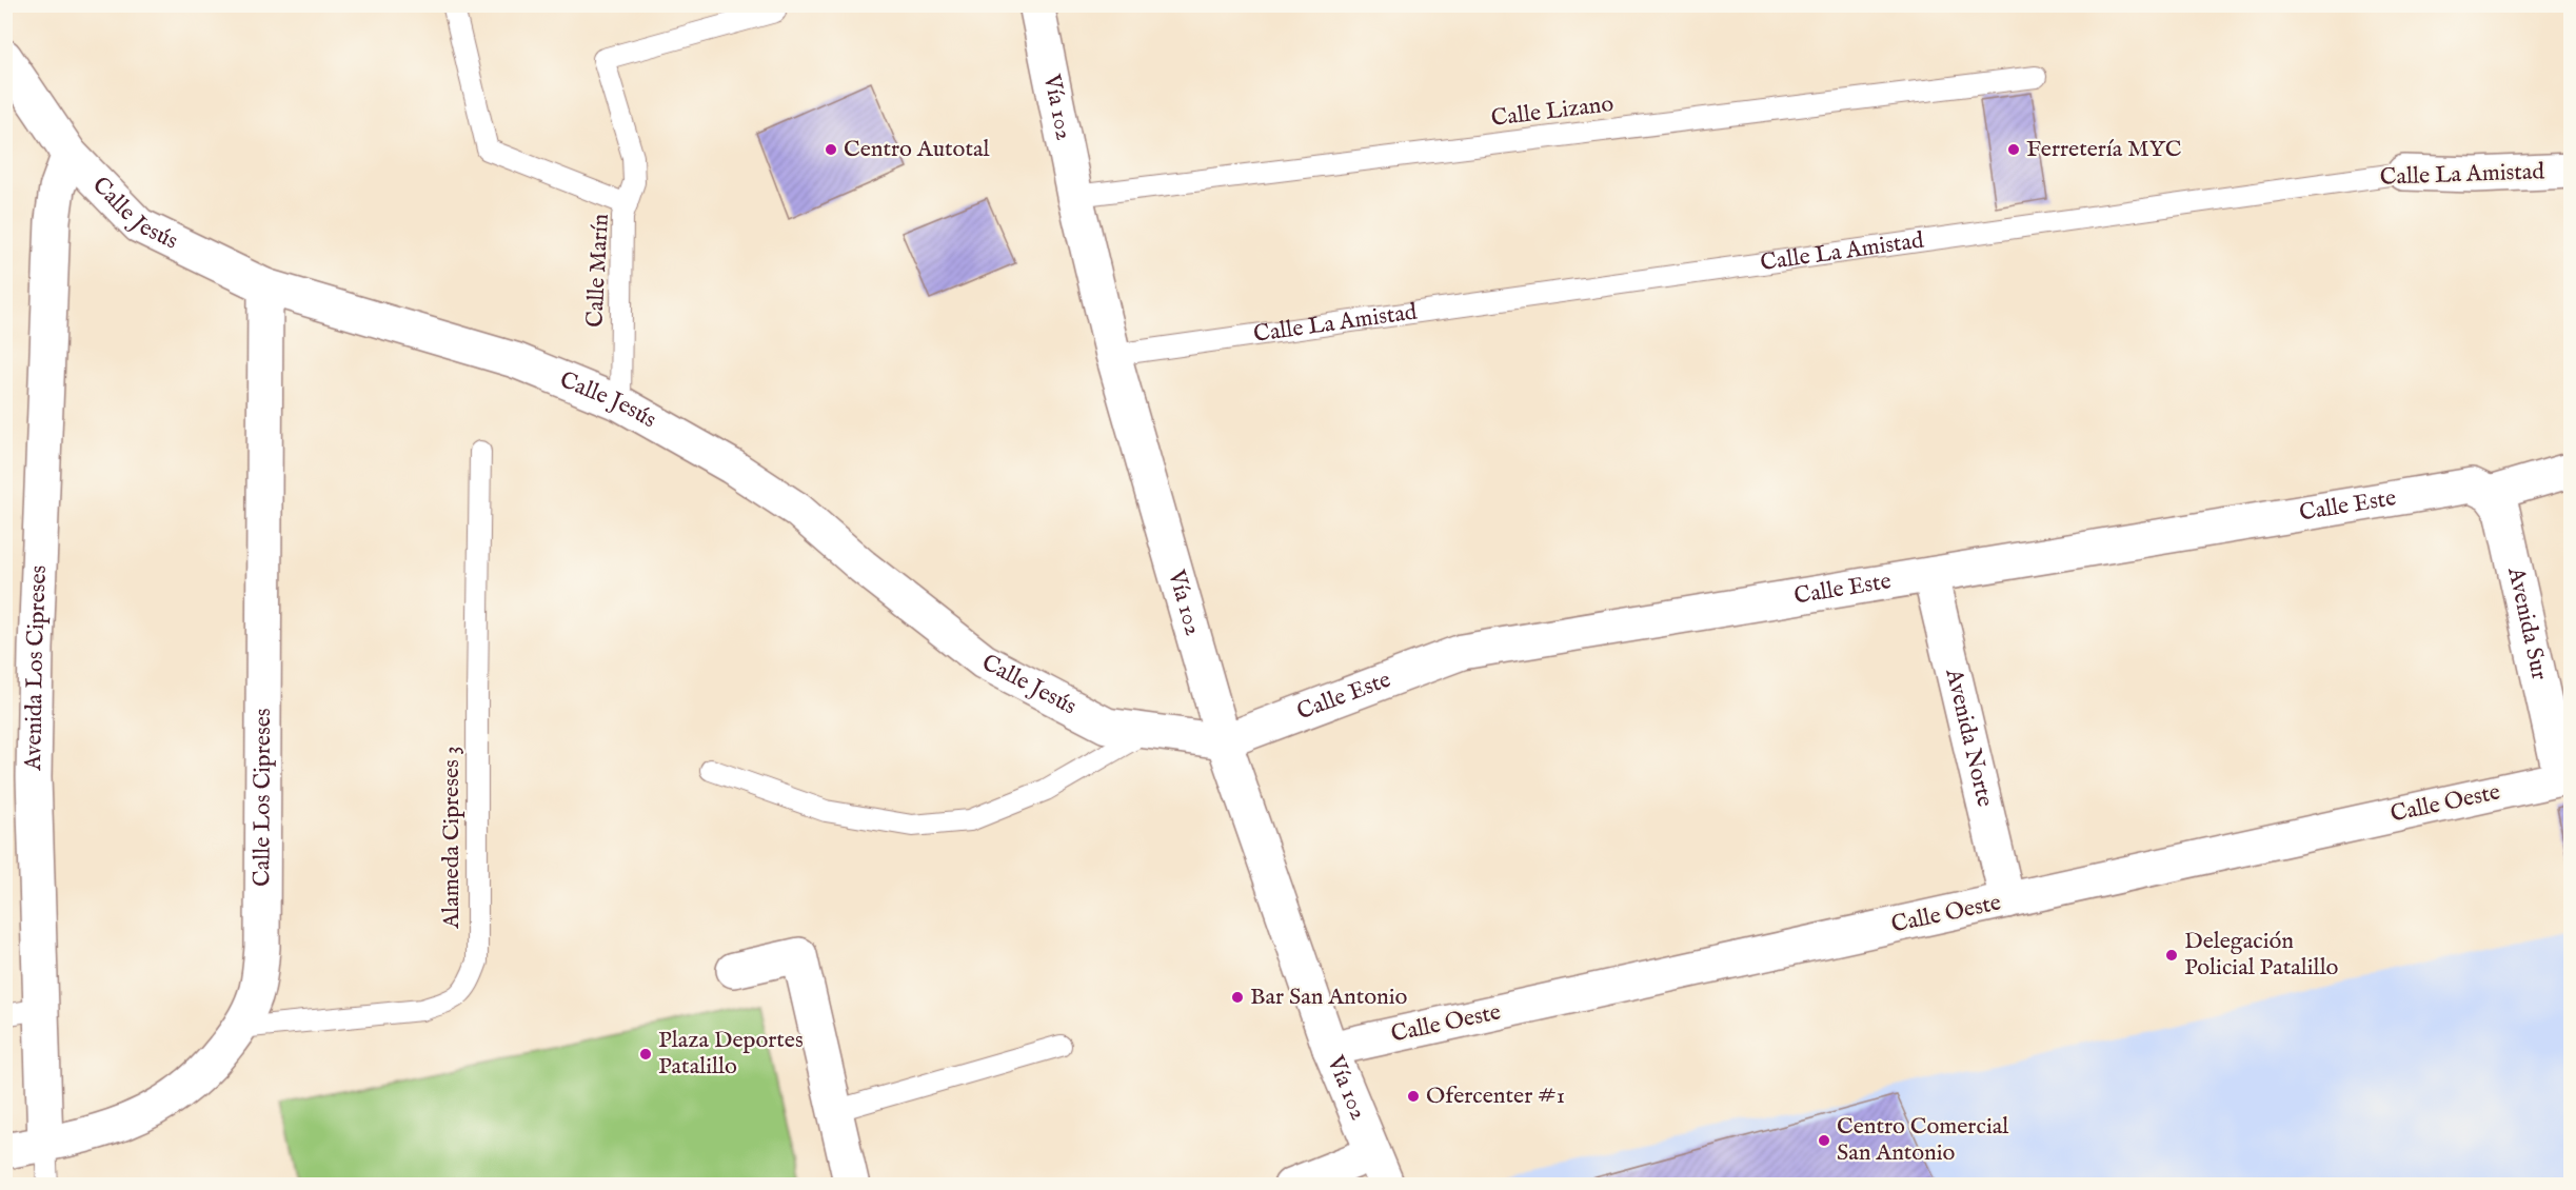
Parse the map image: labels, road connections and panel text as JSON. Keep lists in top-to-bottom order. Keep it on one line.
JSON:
{"streets":{"street":["Vía 102","Calle La Amistad","Calle Jesús","Calle Este","Avenida Sur","Avenida Los Cipreses","Avenida Norte","Calle Los Cipreses","Calle Oeste"],"lane":["Calle Lizano","Calle Marín","Alameda Cipreses 3"]},"crossings":[["Vía 102","Calle Lizano"],["Vía 102","Calle La Amistad"],["Vía 102","Calle Jesús"],["Vía 102","Calle Este"],["Vía 102","Calle Oeste"],["Calle Jesús","Calle Marín"],["Calle Jesús","Calle Este"],["Calle Jesús","Avenida Los Cipreses"],["Calle Jesús","Calle Los Cipreses"],["Calle Este","Avenida Sur"],["Calle Este","Avenida Norte"],["Avenida Sur","Calle Oeste"],["Avenida Los Cipreses","Calle Los Cipreses"],["Avenida Norte","Calle Oeste"],["Calle Los Cipreses","Alameda Cipreses 3"]],"places":["Centro Autotal","Ferretería MYC","Delegación Policial Patalillo","Bar San Antonio","Plaza Deportes Patalillo","Ofercenter #1","Centro Comercial San Antonio"]}
